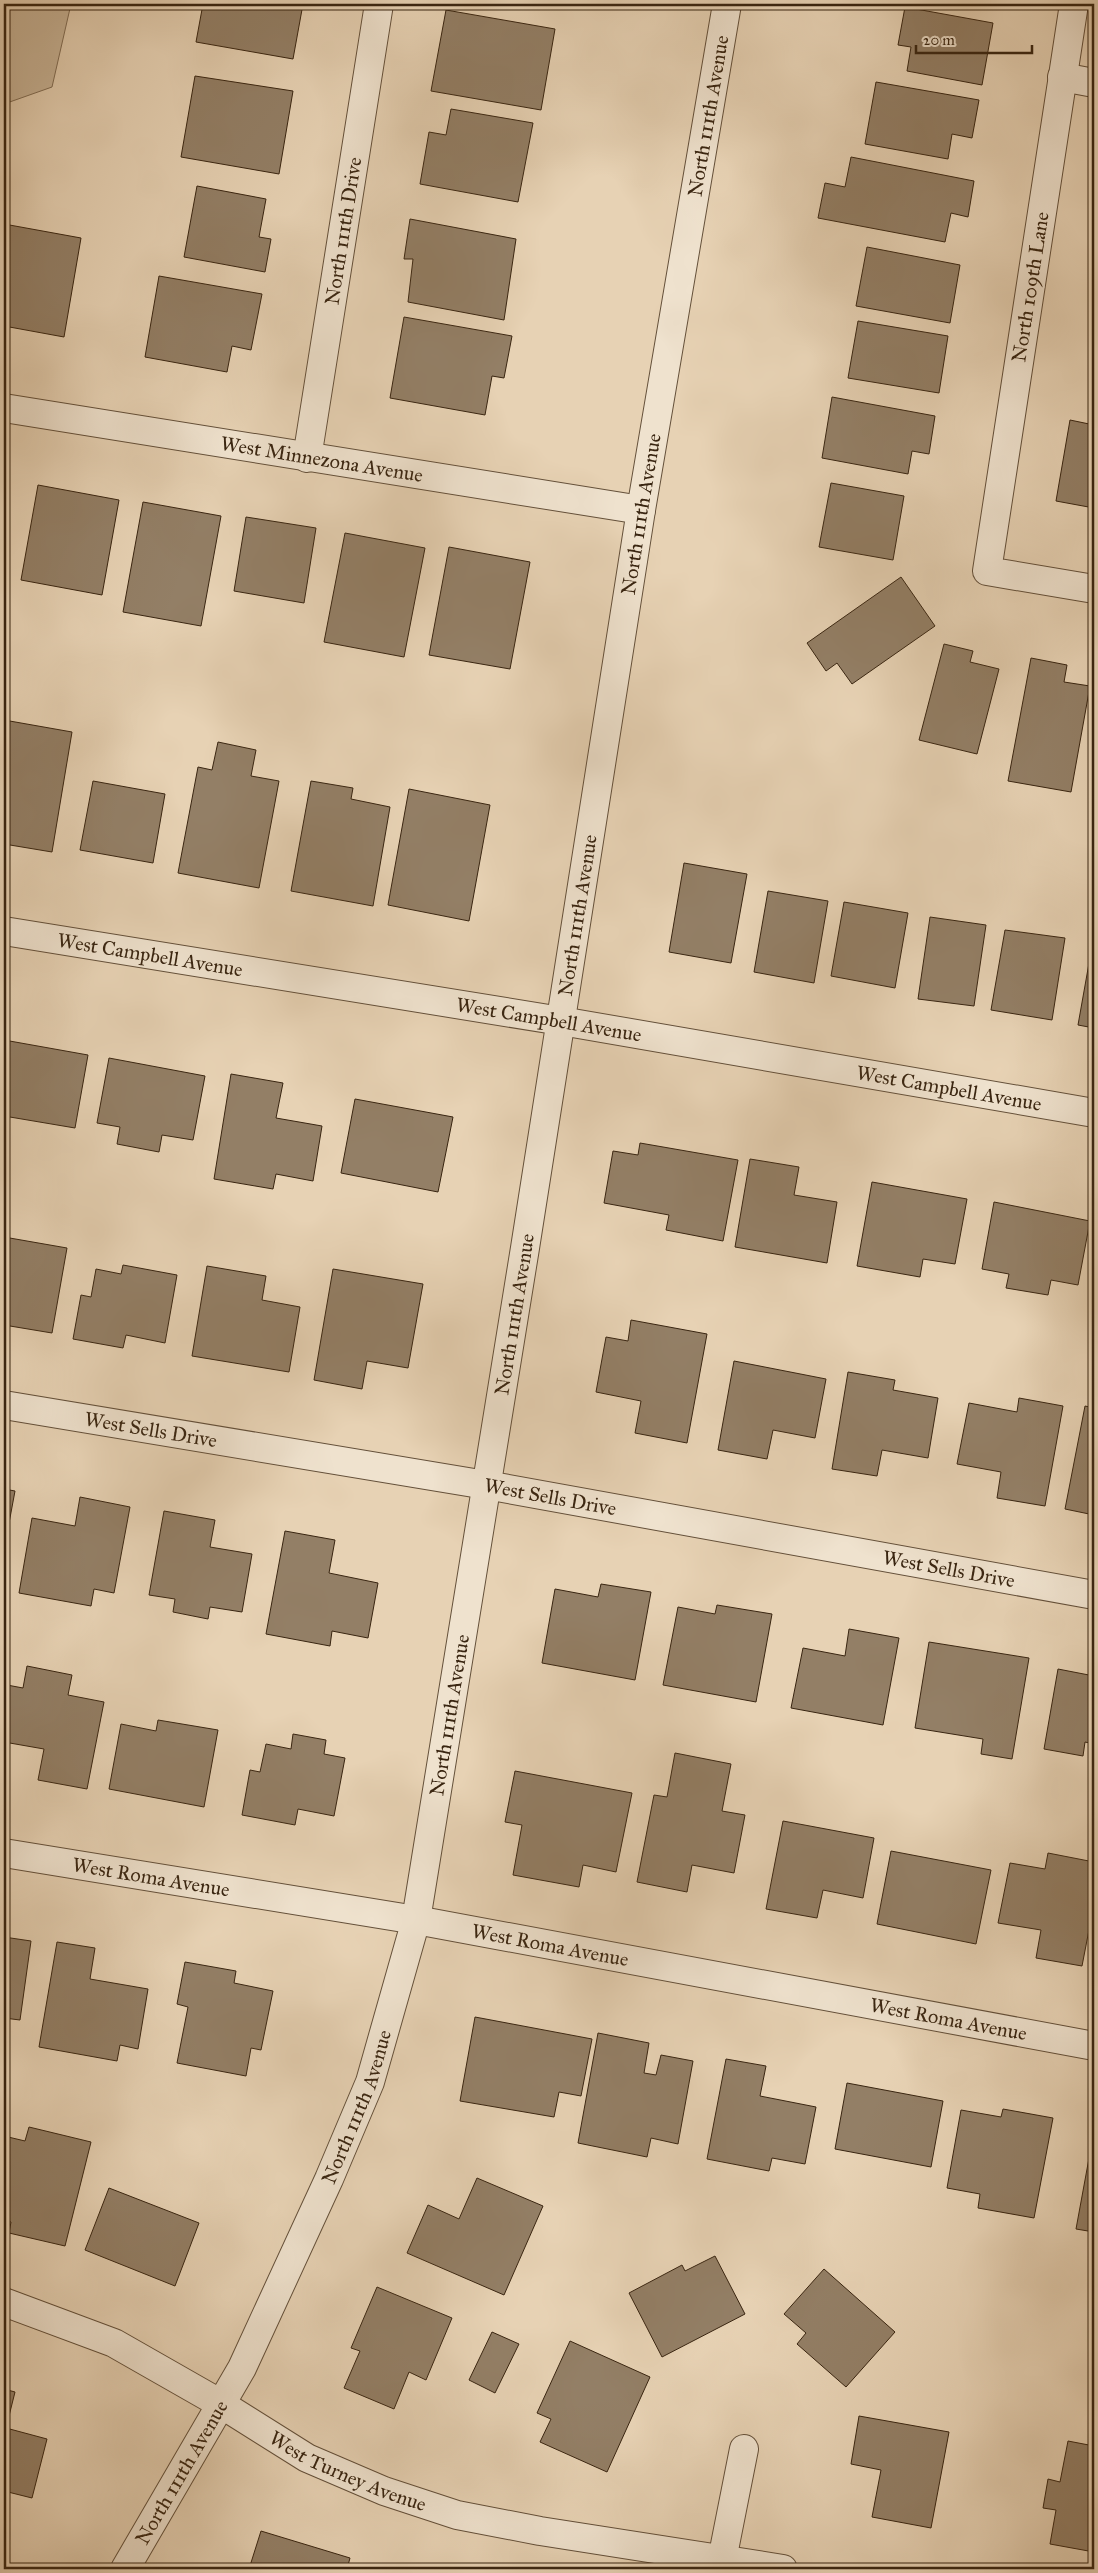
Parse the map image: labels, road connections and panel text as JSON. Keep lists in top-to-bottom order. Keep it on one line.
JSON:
{"streets":{"street":["North 111th Avenue","North 111th Drive","North 109th Lane","West Minnezona Avenue","West Campbell Avenue","West Sells Drive","West Roma Avenue","West Turney Avenue"]},"crossings":[["North 111th Avenue","West Minnezona Avenue"],["North 111th Avenue","West Campbell Avenue"],["North 111th Avenue","West Sells Drive"],["North 111th Avenue","West Roma Avenue"],["North 111th Avenue","West Turney Avenue"],["North 111th Drive","West Minnezona Avenue"]],"scale_bar":"20 m"}
